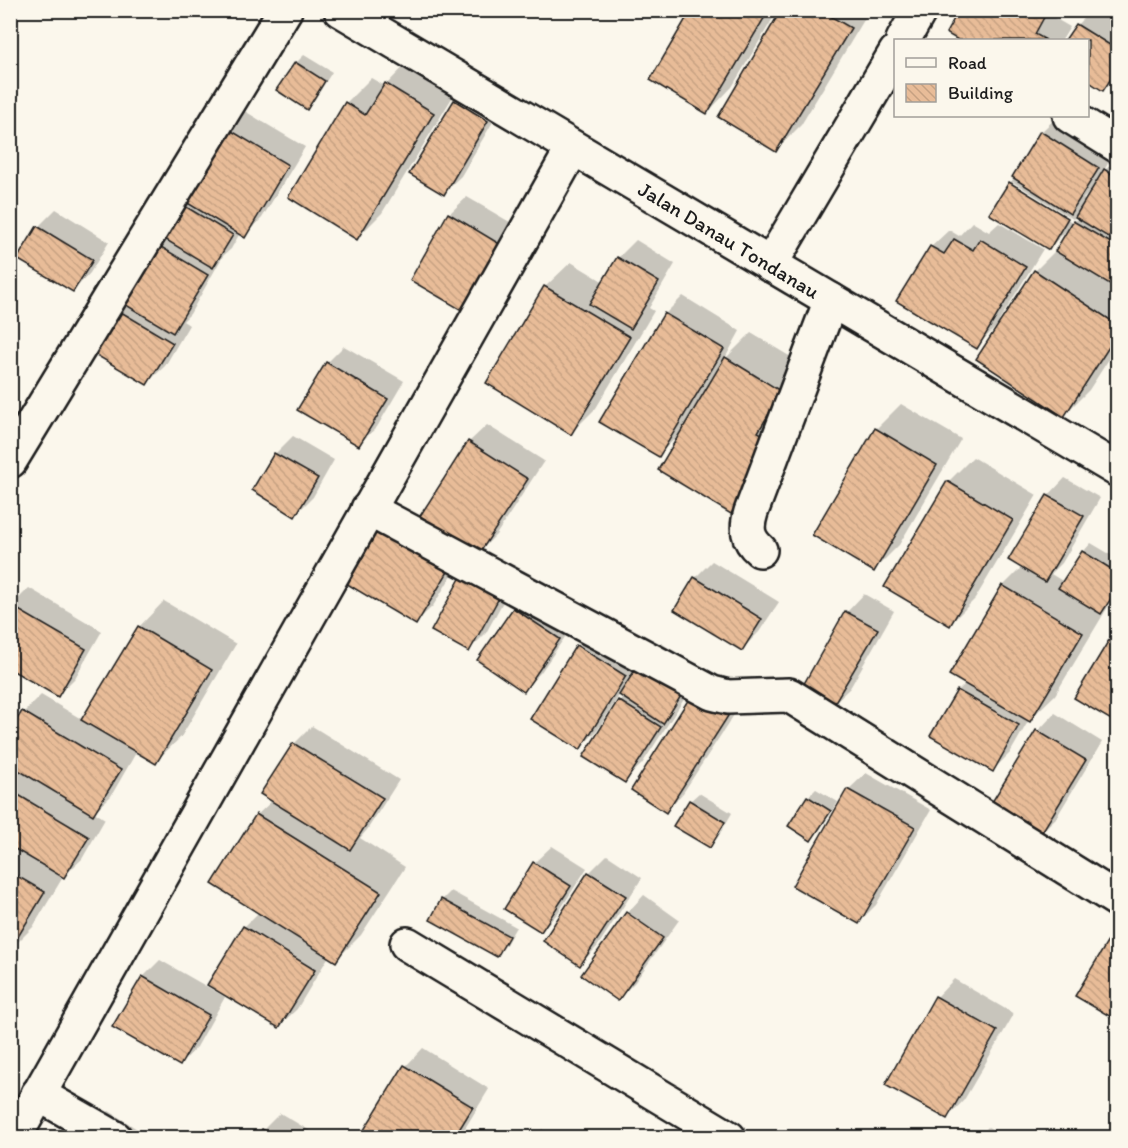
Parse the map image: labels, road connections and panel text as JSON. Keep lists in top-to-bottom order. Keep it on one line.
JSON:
{"streets":{"street":["Jalan Danau Tondanau"]},"legend":["Road","Building"]}
